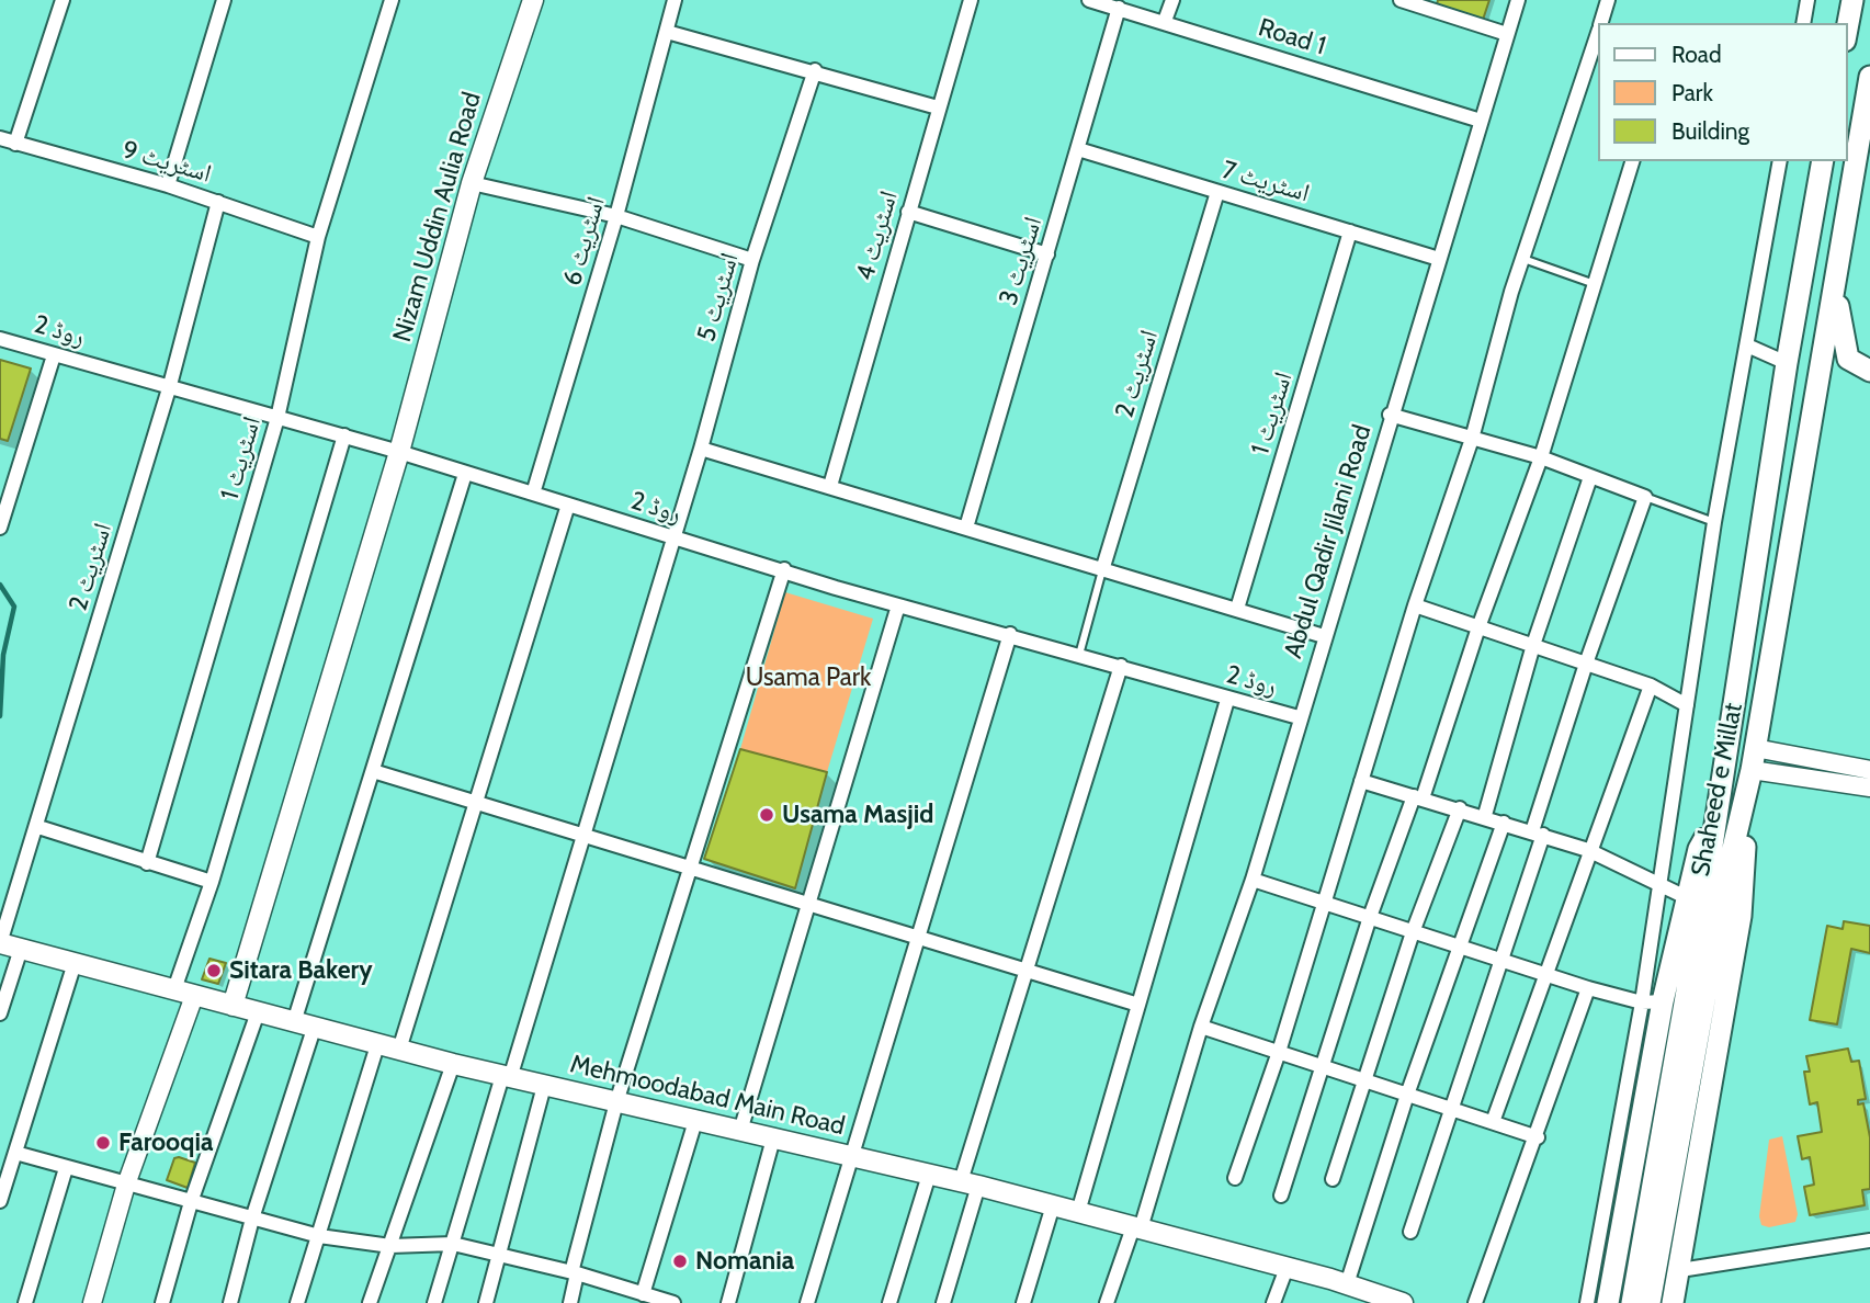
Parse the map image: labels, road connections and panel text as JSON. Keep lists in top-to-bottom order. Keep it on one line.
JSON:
{"streets":{"main road":["Nizam Uddin Aulia Road","Shaheed e Millat","Mehmoodabad Main Road"],"street":["Road 1","اسٹریٹ 9","اسٹریٹ 7","اسٹریٹ 4","اسٹریٹ 6","اسٹریٹ 3","اسٹریٹ 5","روڈ 2","اسٹریٹ 2","اسٹریٹ 1","Abdul Qadir Jilani Road"]},"crossings":[["Road 1","اسٹریٹ 3"],["Road 1","Abdul Qadir Jilani Road"],["اسٹریٹ 9","اسٹریٹ 2"],["اسٹریٹ 9","اسٹریٹ 1"],["اسٹریٹ 7","اسٹریٹ 3"],["اسٹریٹ 7","اسٹریٹ 2"],["اسٹریٹ 7","اسٹریٹ 1"],["اسٹریٹ 7","Abdul Qadir Jilani Road"],["Nizam Uddin Aulia Road","روڈ 2"],["Nizam Uddin Aulia Road","Mehmoodabad Main Road"],["اسٹریٹ 6","روڈ 2"],["اسٹریٹ 5","روڈ 2"],["اسٹریٹ 5","Mehmoodabad Main Road"],["روڈ 2","اسٹریٹ 2"],["روڈ 2","اسٹریٹ 1"],["روڈ 2","Abdul Qadir Jilani Road"],["اسٹریٹ 2","Mehmoodabad Main Road"],["Abdul Qadir Jilani Road","Mehmoodabad Main Road"]],"parks":["Usama Park"],"places":["Usama Masjid","Sitara Bakery","Farooqia","Nomania"],"legend":["Road","Park","Building"]}
